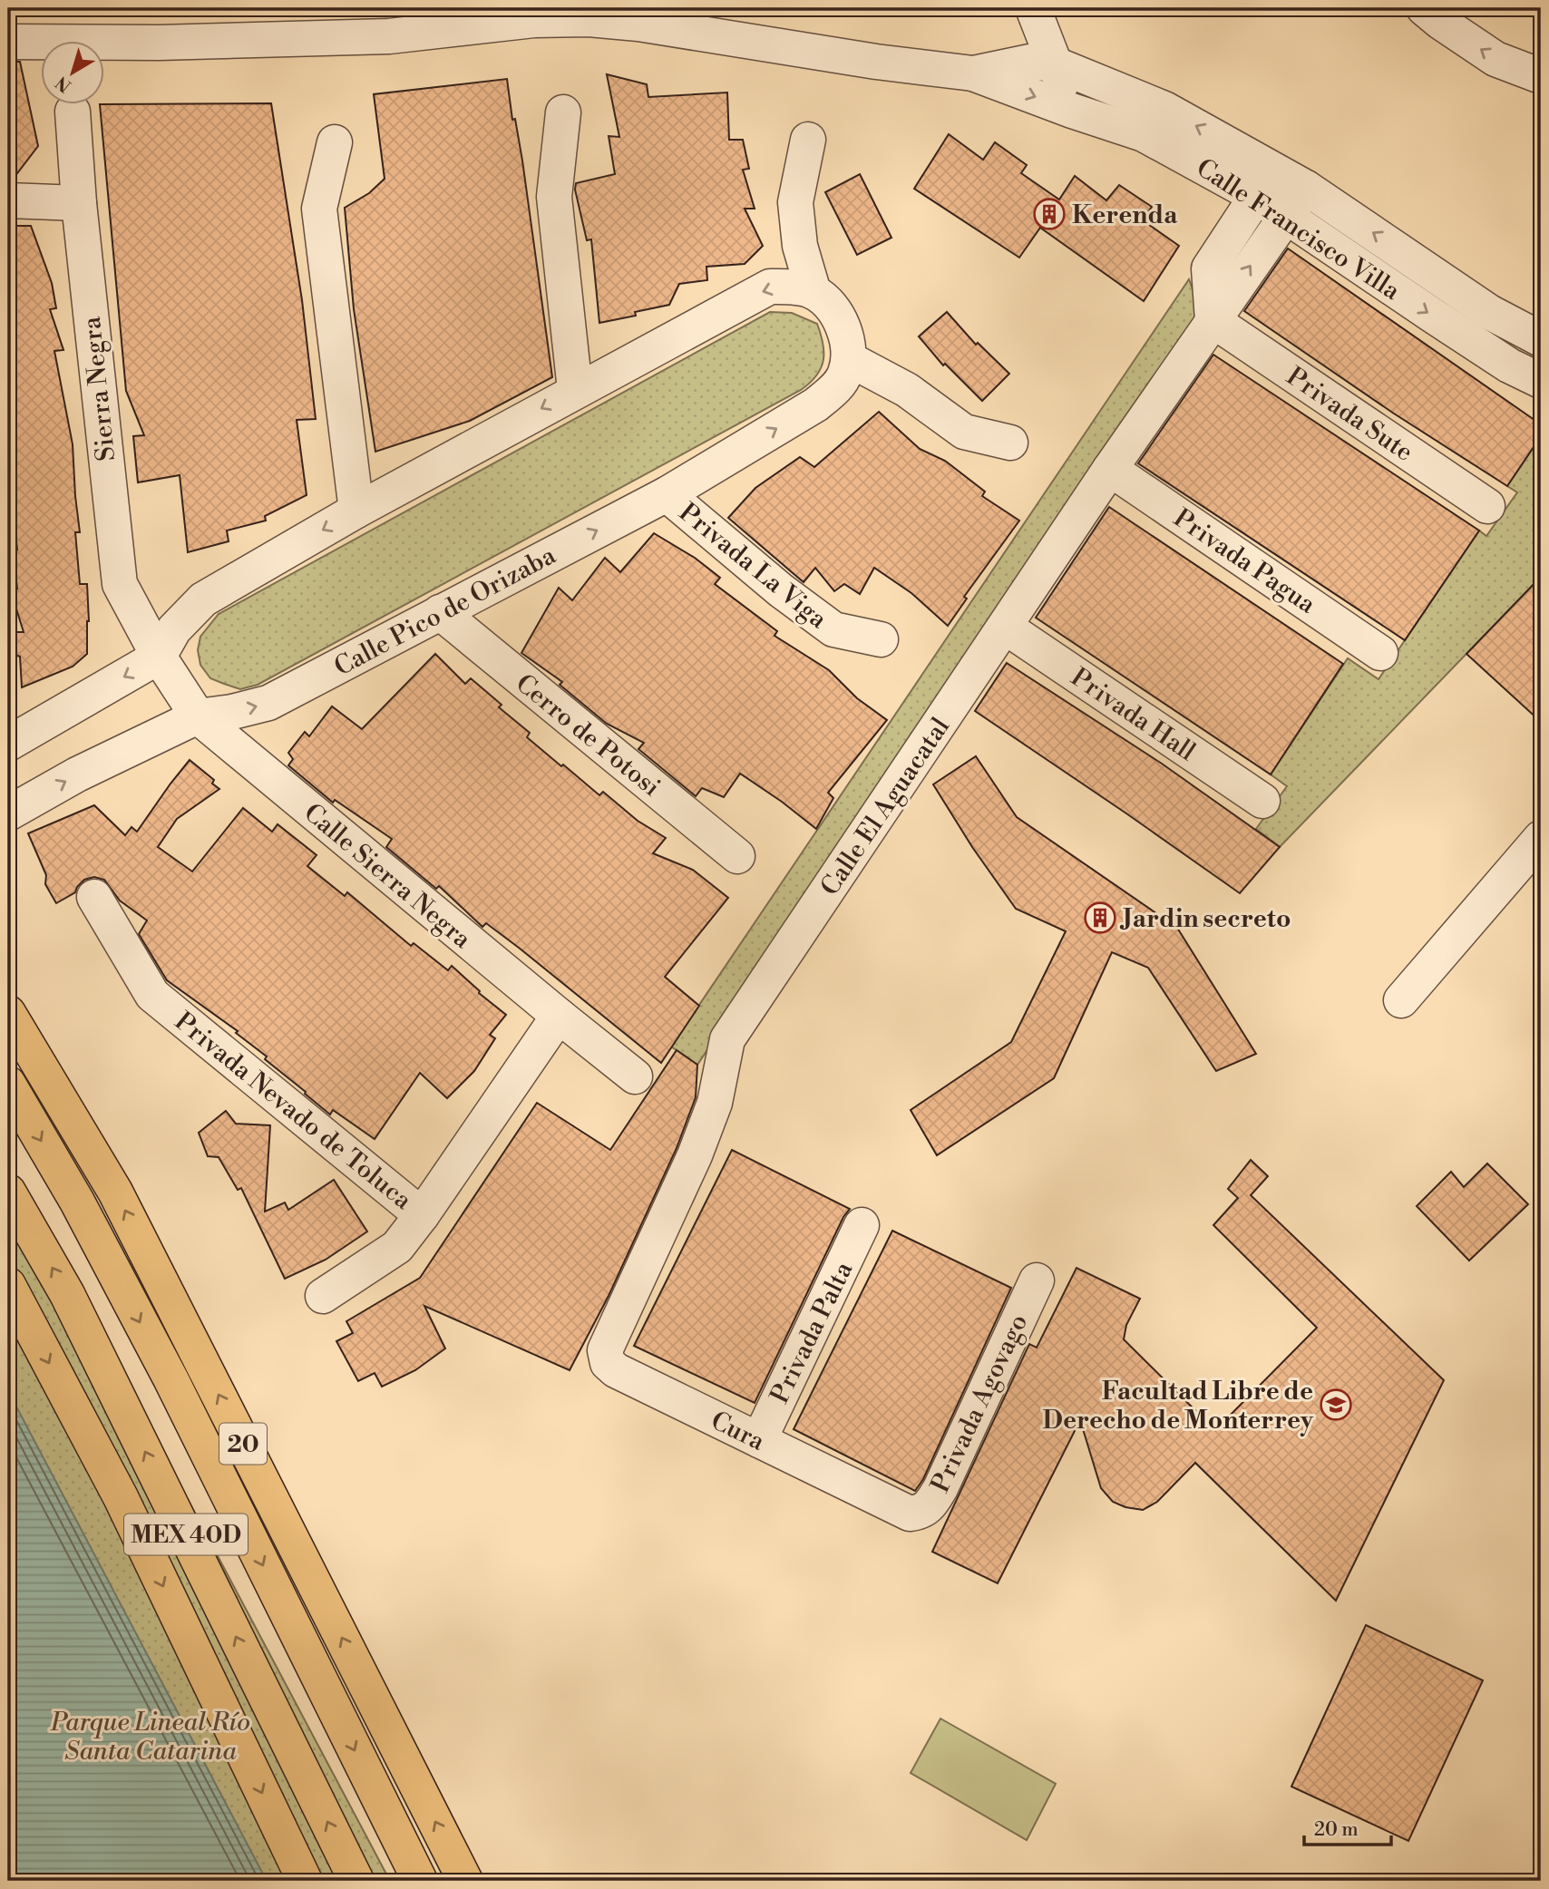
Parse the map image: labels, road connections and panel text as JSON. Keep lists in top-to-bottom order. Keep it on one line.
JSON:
{"streets":{"main road":["20","MEX 40D"],"street":["Calle Francisco Villa","Sierra Negra","Privada Sute","Privada Pagua","Privada La Viga","Calle Pico de Orizaba","Privada Hall","Cerro de Potosi","Calle El Aguacatal","Calle Sierra Negra","Privada Nevado de Toluca","Privada Palta","Privada Agovago","Cura"]},"crossings":[["Calle Francisco Villa","Calle El Aguacatal"],["Sierra Negra","Calle Sierra Negra"],["Privada Sute","Calle El Aguacatal"],["Privada Pagua","Calle El Aguacatal"],["Privada La Viga","Calle Pico de Orizaba"],["Calle Pico de Orizaba","Cerro de Potosi"],["Calle Pico de Orizaba","Calle Sierra Negra"],["Privada Hall","Calle El Aguacatal"],["Calle El Aguacatal","Cura"],["Privada Palta","Cura"],["Privada Agovago","Cura"]],"parks":["Parque Lineal Río Santa Catarina"],"places":{"building":["Kerenda","Jardin secreto"],"school or university":["Facultad Libre de Derecho de Monterrey"]},"scale_bar":"20 m","north":"bottom left"}
